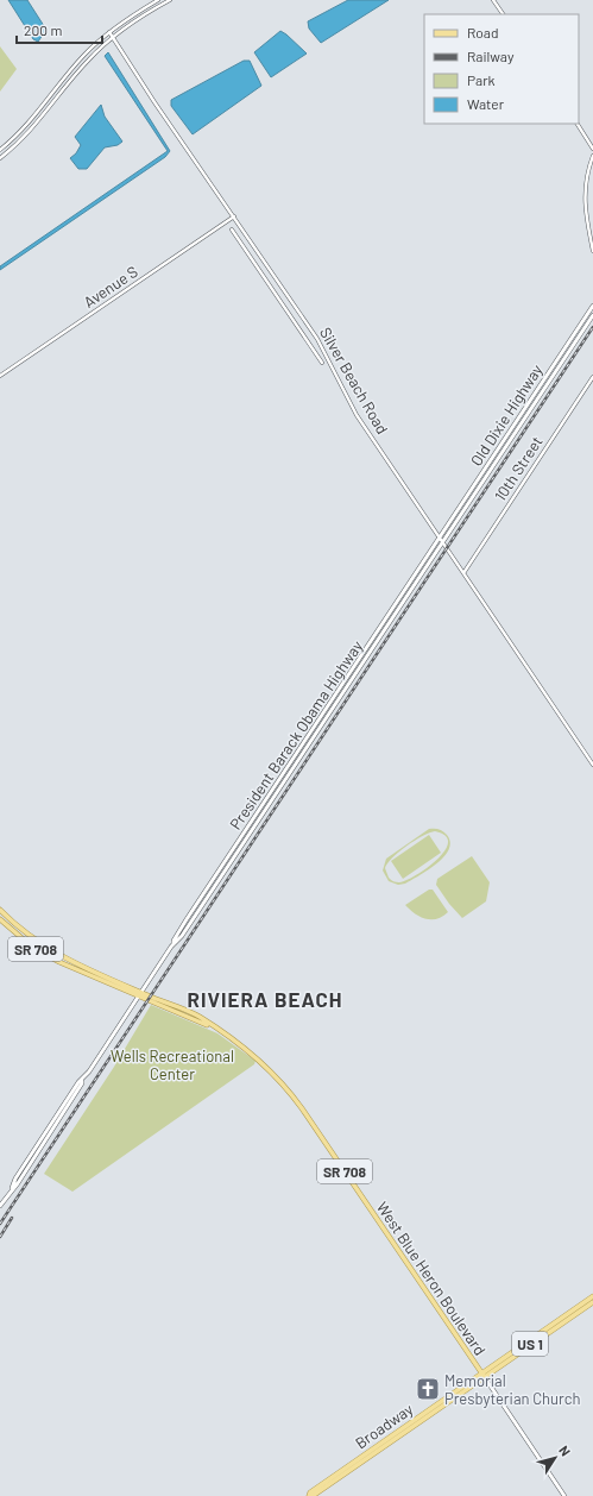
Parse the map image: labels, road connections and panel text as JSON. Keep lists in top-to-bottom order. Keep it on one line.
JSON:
{"streets":{"main road":["Old Dixie Highway","President Barack Obama Highway","SR 708","West Blue Heron Boulevard","US 1","Broadway"],"street":["Avenue S","Silver Beach Road","10th Street"]},"crossings":[["Avenue S","Silver Beach Road"],["Silver Beach Road","Old Dixie Highway"],["Silver Beach Road","10th Street"],["Silver Beach Road","President Barack Obama Highway"],["Old Dixie Highway","President Barack Obama Highway"],["President Barack Obama Highway","West Blue Heron Boulevard"],["West Blue Heron Boulevard","Broadway"]],"districts":["RIVIERA BEACH"],"parks":["Wells Recreational Center"],"places":{"church":["Memorial Presbyterian Church"]},"legend":["Road","Railway","Park","Water"],"scale_bar":"200 m","north":"top right"}
